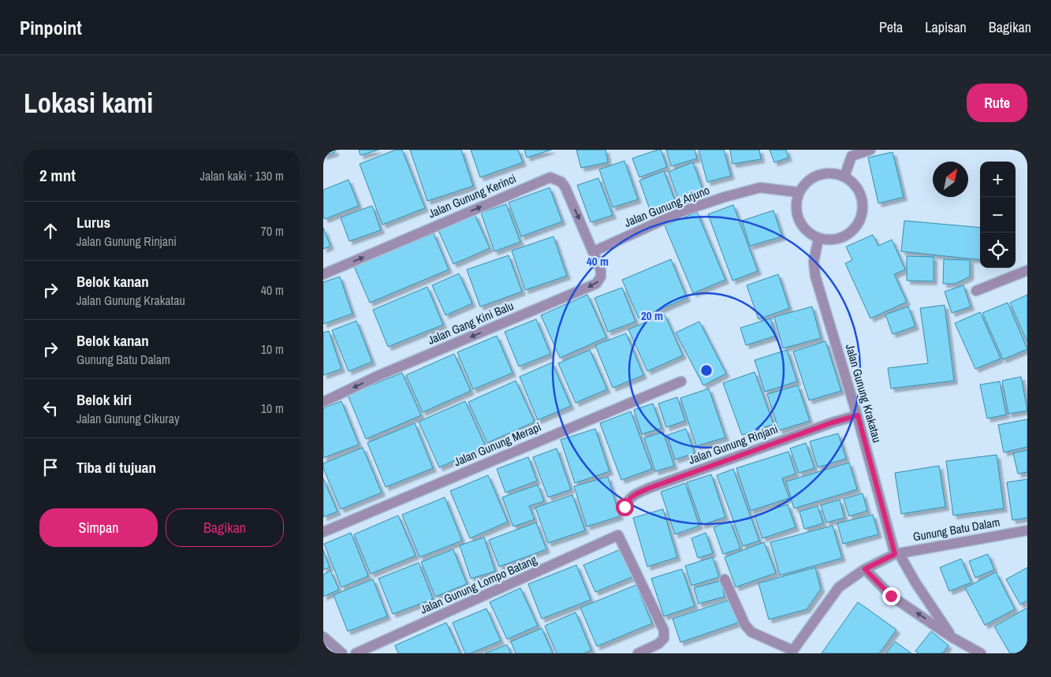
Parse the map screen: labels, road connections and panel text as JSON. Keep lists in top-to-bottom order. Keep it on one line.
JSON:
{"streets":{"street":["Jalan Gunung Kerinci","Jalan Gunung Arjuno","Jalan Gang Kini Balu","Jalan Gunung Krakatau","Jalan Gunung Merapi","Jalan Gunung Rinjani","Gunung Batu Dalam","Jalan Gunung Lompo Batang"]},"crossings":[["Jalan Gunung Kerinci","Jalan Gunung Arjuno"],["Jalan Gunung Kerinci","Jalan Gang Kini Balu"],["Jalan Gunung Arjuno","Jalan Gang Kini Balu"],["Jalan Gunung Arjuno","Jalan Gunung Krakatau"],["Jalan Gunung Krakatau","Jalan Gunung Rinjani"],["Jalan Gunung Krakatau","Gunung Batu Dalam"]],"one_way":["Jalan Gunung Kerinci","Jalan Gang Kini Balu"],"north":"top right","page":{"header":"Pinpoint","nav":["Peta","Lapisan","Bagikan"],"buttons":["Rute",["Simpan","Bagikan"]],"title":"Lokasi kami","heading":["2 mnt","Jalan kaki · 130 m"],"map_buttons":["+","−"],"list":[["Lurus","Jalan Gunung Rinjani","70 m"],["Belok kanan","Jalan Gunung Krakatau","40 m"],["Belok kanan","Gunung Batu Dalam","10 m"],["Belok kiri","Jalan Gunung Cikuray","10 m"],"Tiba di tujuan"]},"rings":["40 m","20 m"]}
